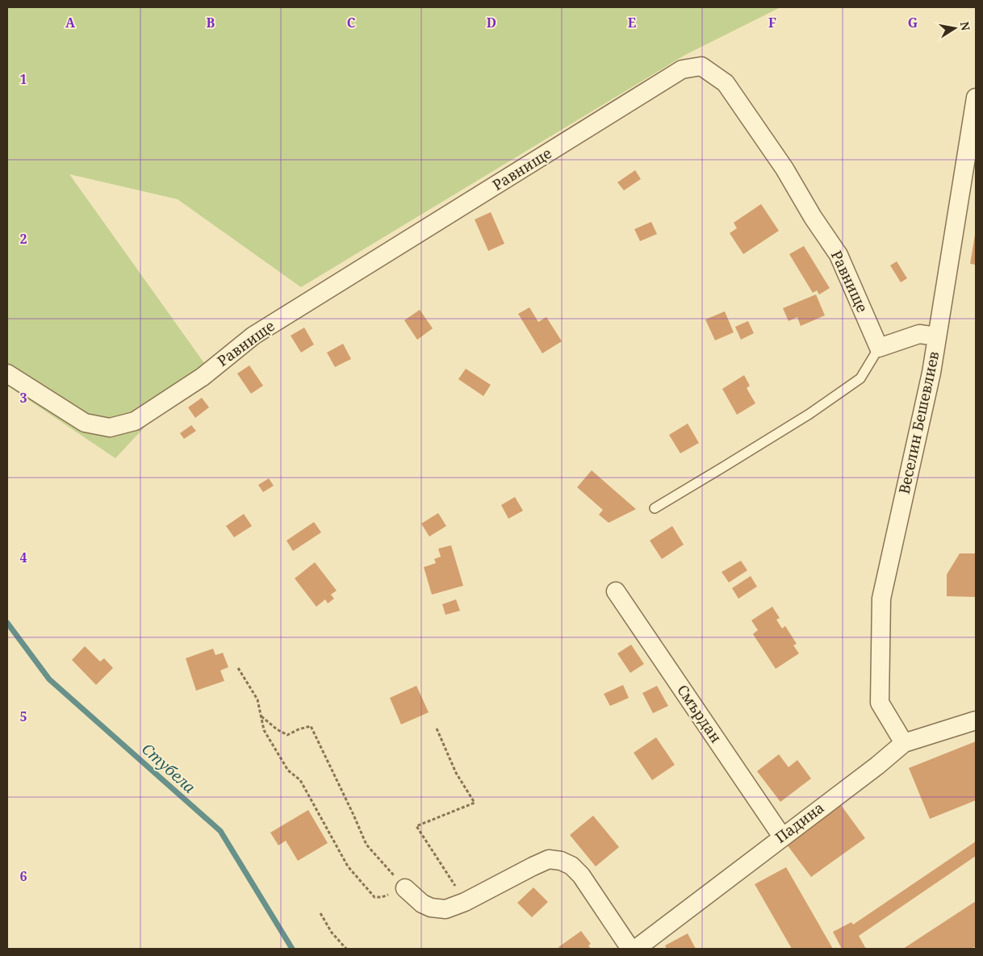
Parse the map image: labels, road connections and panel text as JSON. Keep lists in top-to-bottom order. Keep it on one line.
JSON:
{"streets":{"street":["Равнище","Веселин Бешевлиев","Смърдан","Падина"]},"crossings":[["Веселин Бешевлиев","Падина"],["Смърдан","Падина"]],"water":["Стубела"],"north":"right","grid":{"columns":["A","B","C","D","E","F","G"],"rows":["1","2","3","4","5","6"]}}
